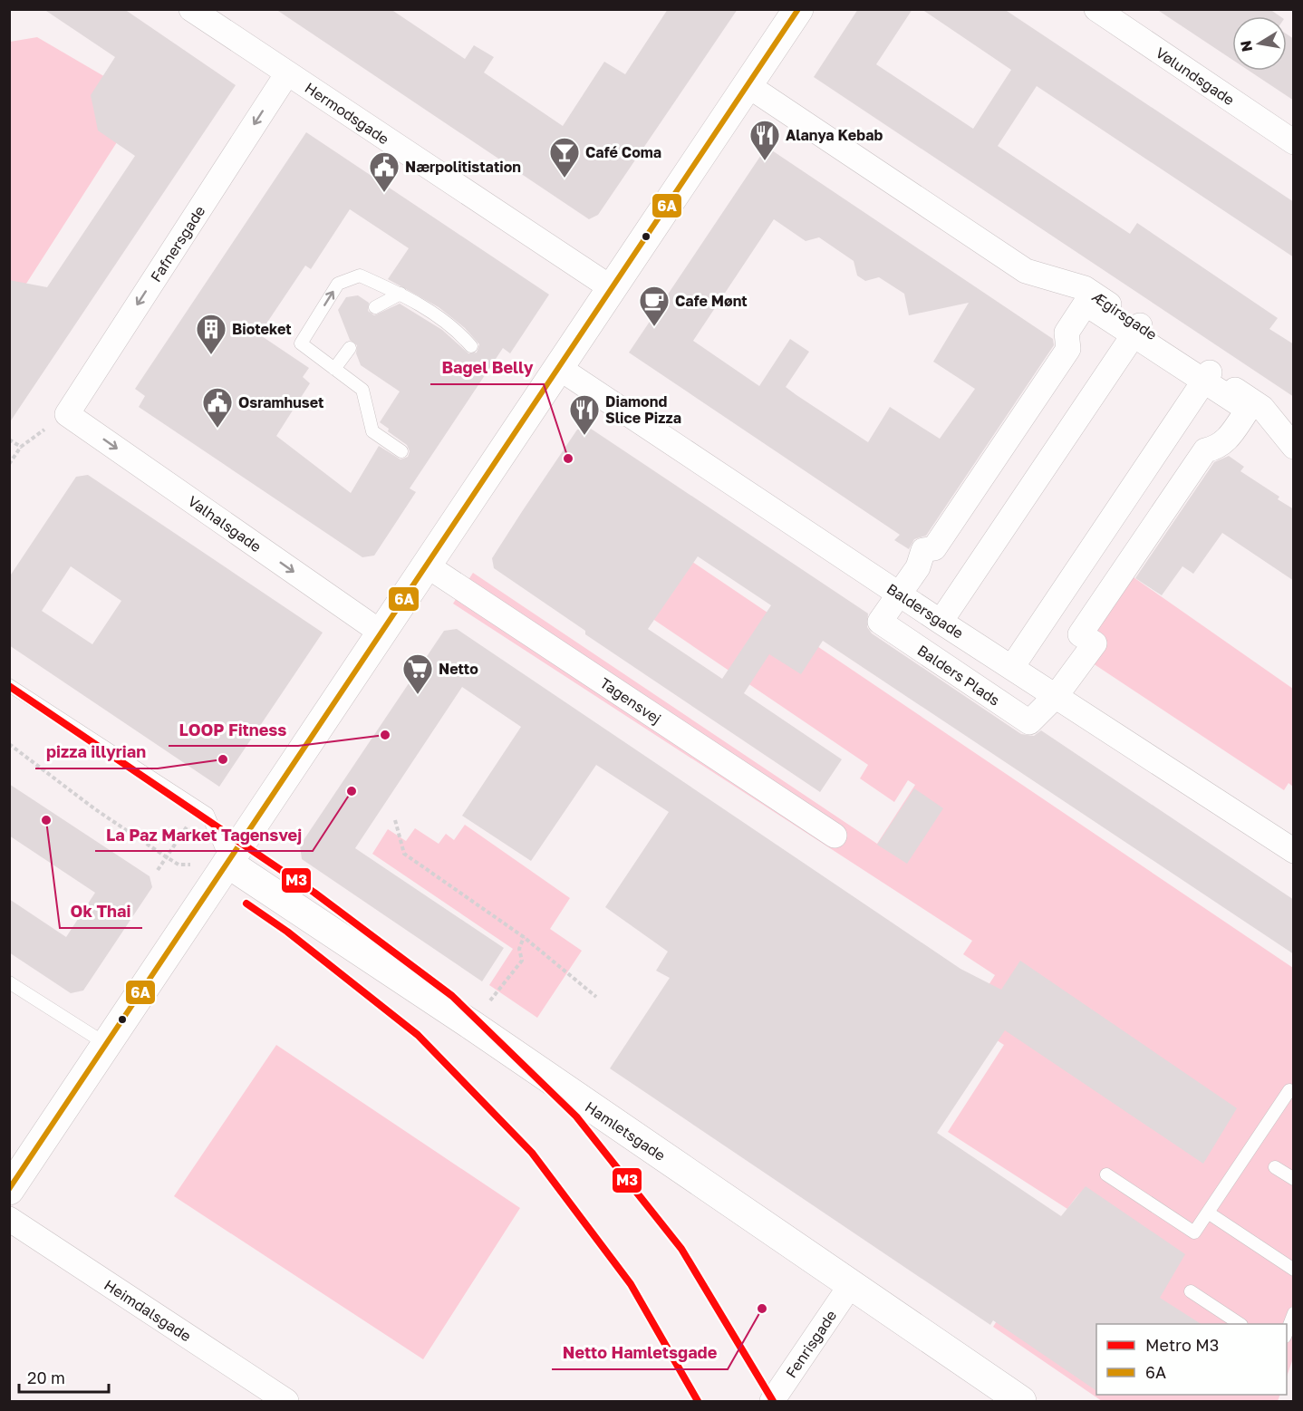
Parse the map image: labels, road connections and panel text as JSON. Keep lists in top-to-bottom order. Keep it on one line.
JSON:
{"streets":{"street":["Vølundsgade","Hermodsgade","Fafnersgade","Ægirsgade","Valhalsgade","Baldersgade","Balders Plads","Tagensvej","Hamletsgade","Heimdalsgade","Fenrisgade"]},"crossings":[["Hermodsgade","Fafnersgade"],["Fafnersgade","Valhalsgade"],["Ægirsgade","Balders Plads"],["Baldersgade","Balders Plads"],["Hamletsgade","Fenrisgade"]],"one_way":["Fafnersgade","Valhalsgade"],"places":{"restaurant":["Alanya Kebab","Diamond Slice Pizza"],"bar":["Café Coma"],"public building":["Nærpolitistation","Osramhuset"],"cafe":["Cafe Mønt"],"building":["Bioteket"],"other":["Bagel Belly","LOOP Fitness","pizza illyrian","La Paz Market Tagensvej","Ok Thai","Netto Hamletsgade"],"supermarket":["Netto"]},"lines":["transit line 6A","metro line M3"],"legend":["Metro M3","6A"],"scale_bar":"20 m","north":"left"}
